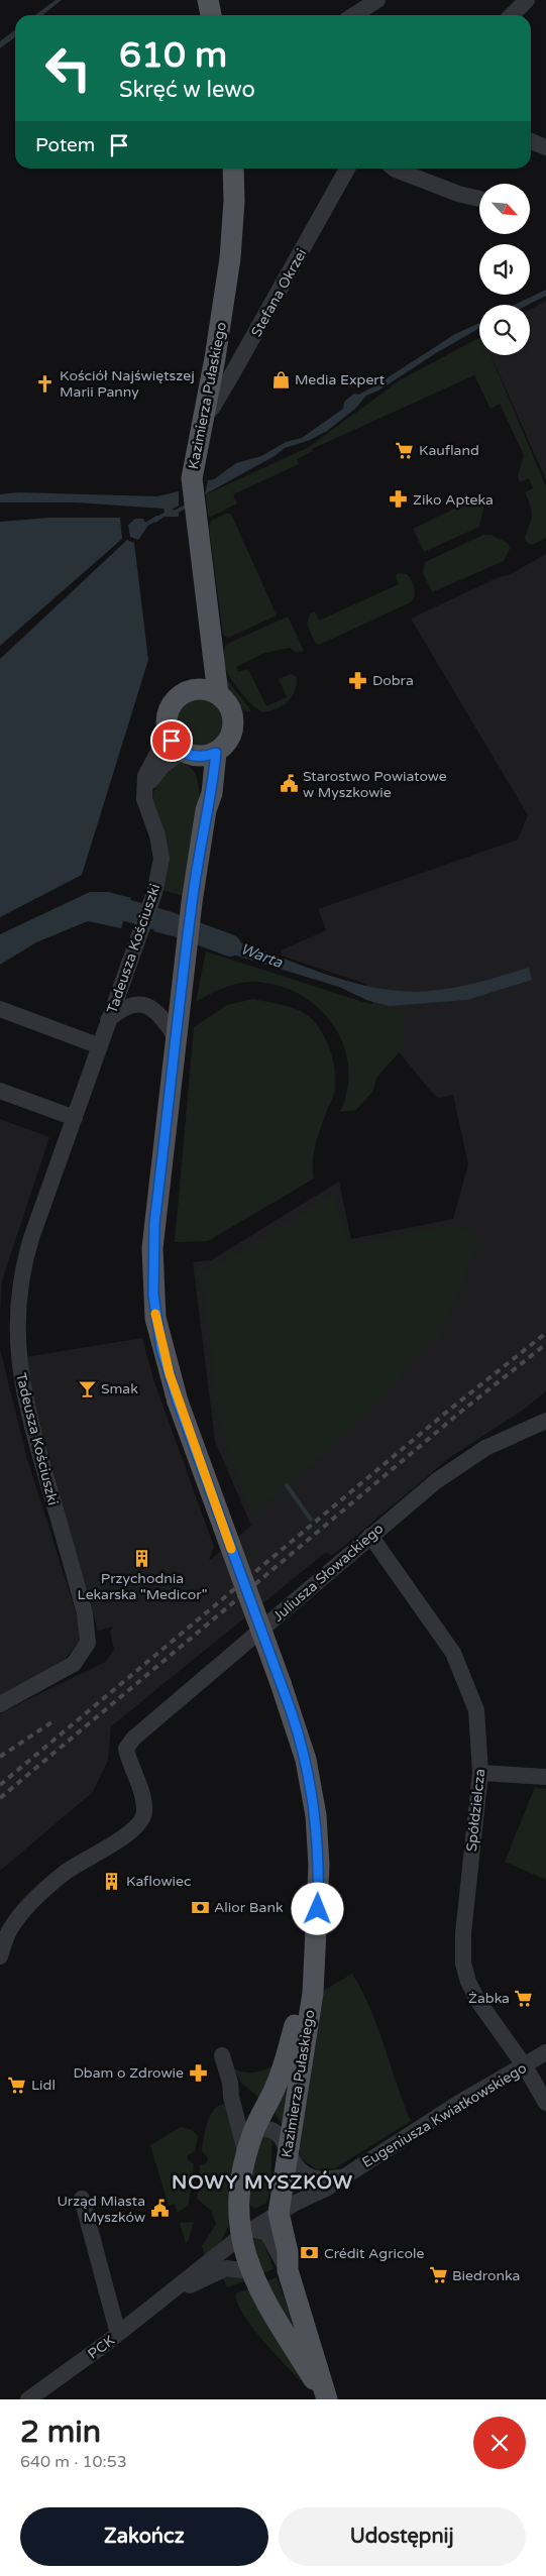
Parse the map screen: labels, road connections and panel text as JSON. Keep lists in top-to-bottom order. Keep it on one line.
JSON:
{"streets":{"main road":["Kazimierza Pułaskiego"],"street":["Stefana Okrzei","Tadeusza Kościuszki","Juliusza Słowackiego","Spółdzielcza","Eugeniusza Kwiatkowskiego","PCK"]},"crossings":[["Stefana Okrzei","Kazimierza Pułaskiego"],["Kazimierza Pułaskiego","Tadeusza Kościuszki"],["Kazimierza Pułaskiego","Eugeniusza Kwiatkowskiego"],["Kazimierza Pułaskiego","PCK"],["Juliusza Słowackiego","Spółdzielcza"],["Spółdzielcza","Eugeniusza Kwiatkowskiego"],["Eugeniusza Kwiatkowskiego","PCK"]],"districts":["NOWY MYSZKÓW"],"water":["Warta"],"places":{"shop":["Media Expert"],"church":["Kościół Najświętszej Marii Panny"],"supermarket":["Kaufland","Żabka","Lidl","Biedronka"],"pharmacy":["Ziko Apteka","Dobra","Dbam o Zdrowie"],"public building":["Starostwo Powiatowe w Myszkowie","Urząd Miasta Myszków"],"bar":["Smak"],"building":["Przychodnia Lekarska \"Medicor\"","Kaflowiec"],"bank":["Alior Bank","Crédit Agricole"]},"north":"bottom right","page":{"turn":["610 m","Skręć w lewo"],"then":"Potem","heading":["2 min","640 m · 10:53"],"buttons":["Zakończ","Udostępnij"]}}
